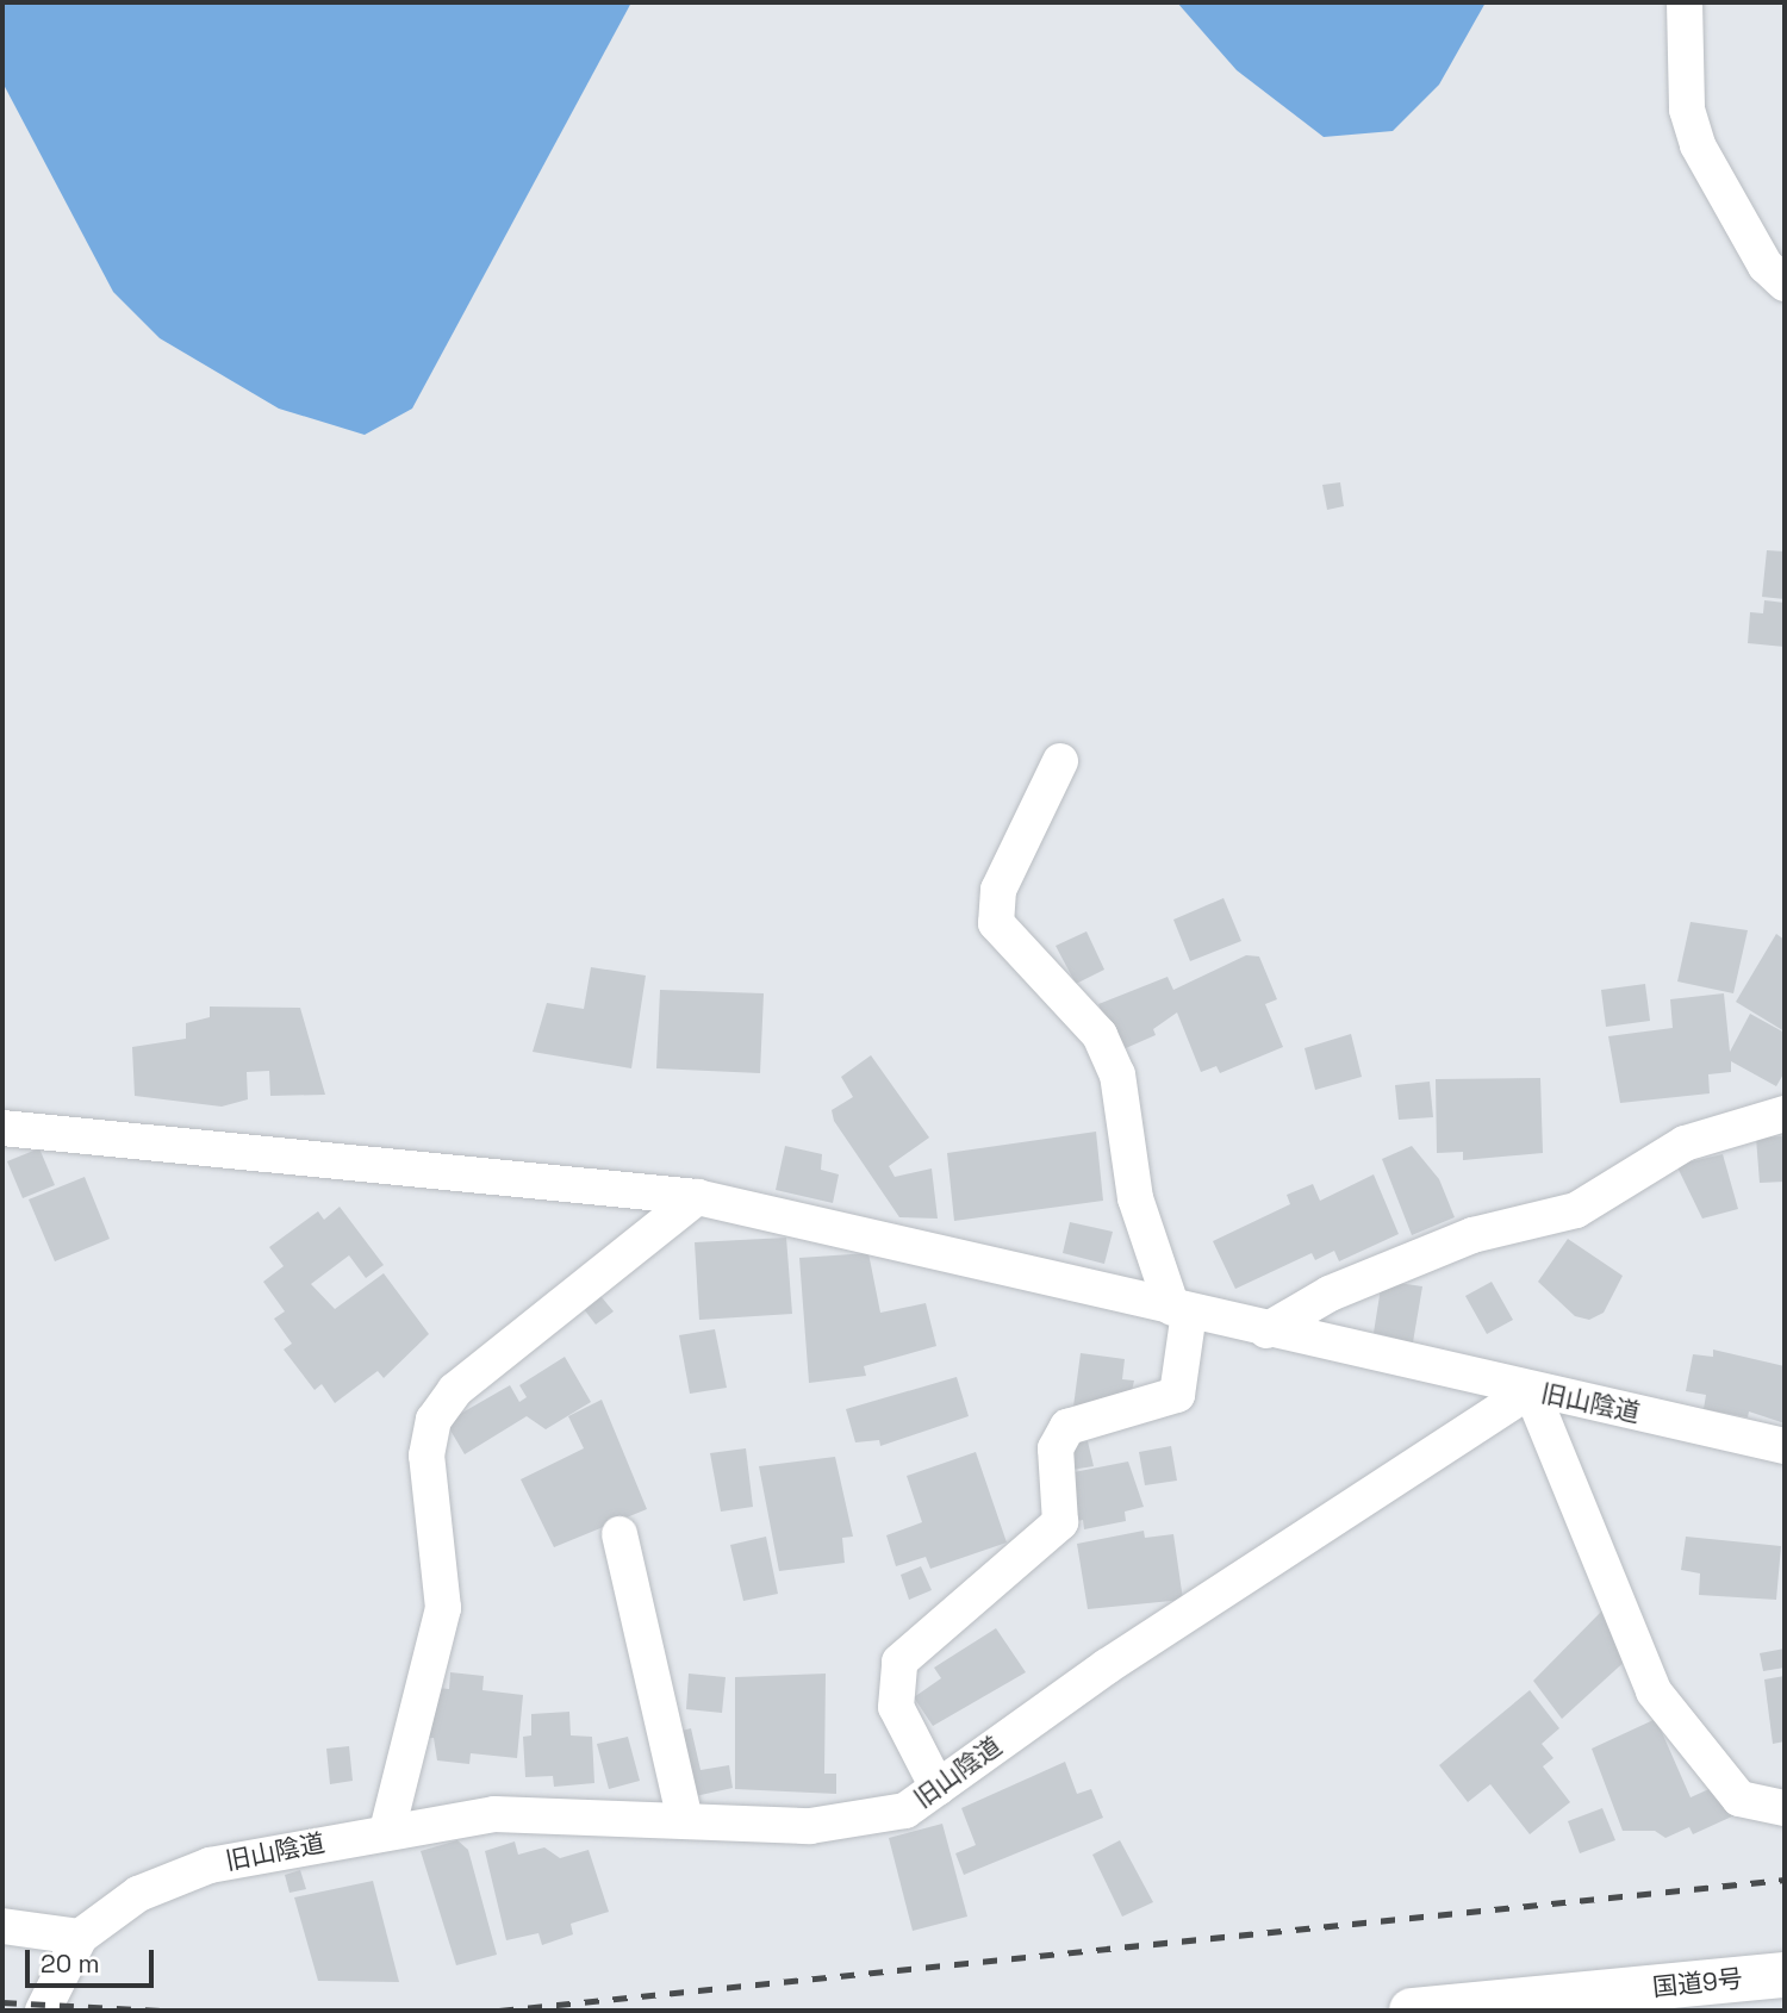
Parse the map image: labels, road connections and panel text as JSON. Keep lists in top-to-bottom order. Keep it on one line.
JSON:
{"streets":{"highway":["国道9号"],"street":["旧山陰道"]},"scale_bar":"20 m"}
